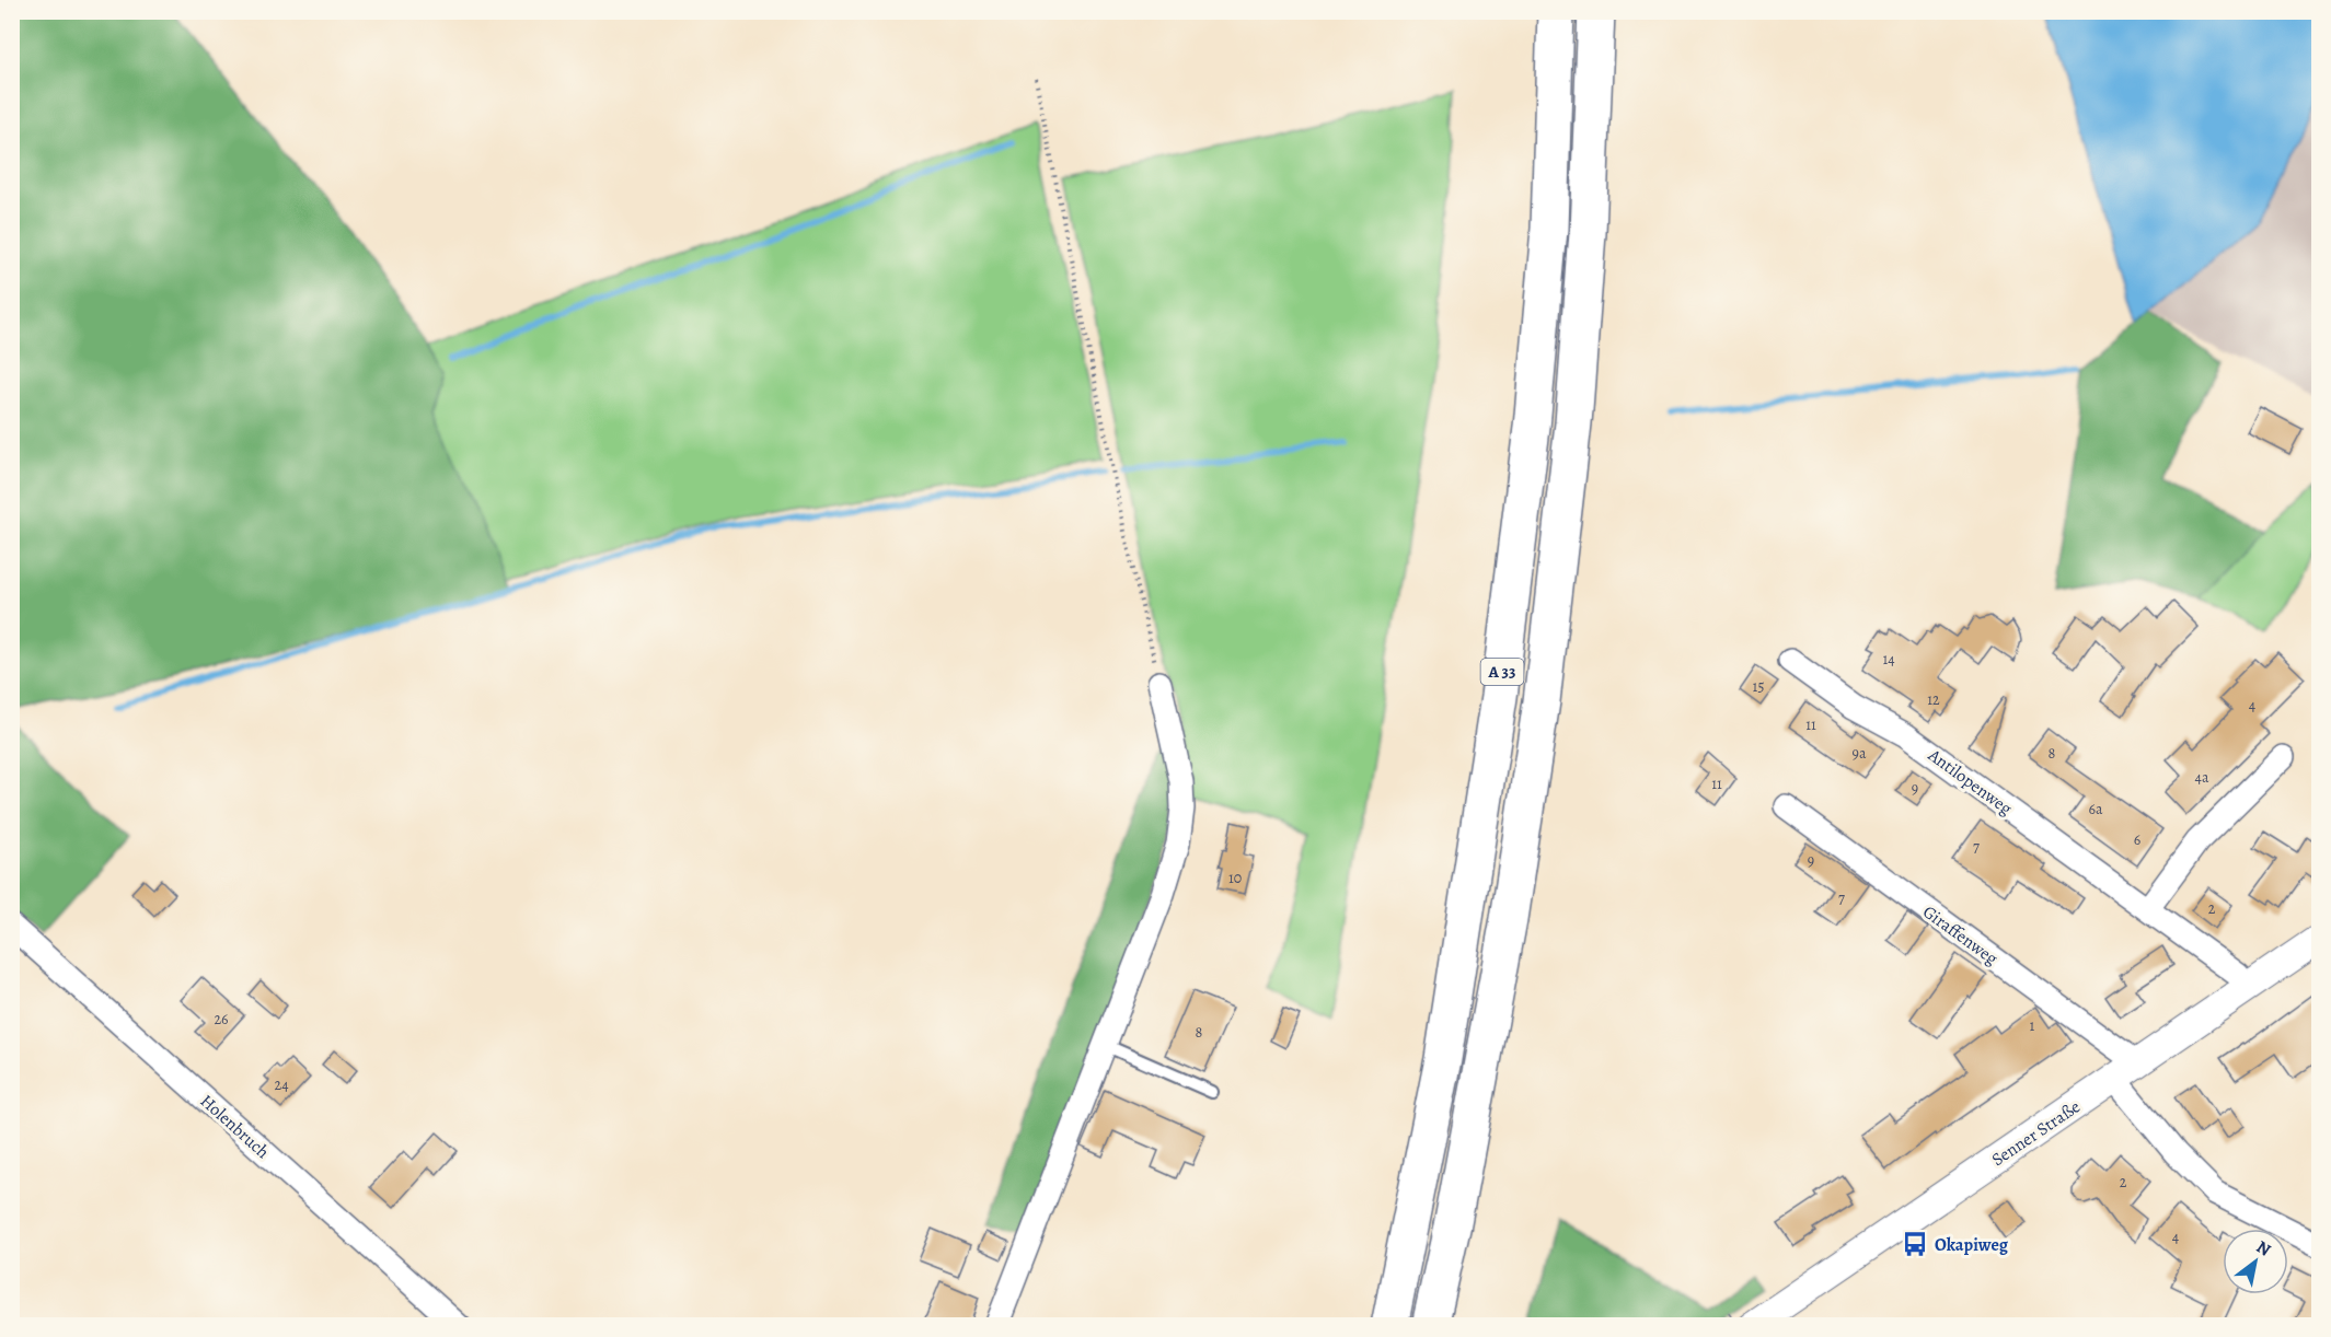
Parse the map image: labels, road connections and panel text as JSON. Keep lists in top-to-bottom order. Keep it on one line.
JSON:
{"streets":{"highway":["A 33"],"street":["Antilopenweg","Giraffenweg","Holenbruch","Senner Straße"]},"crossings":[["Antilopenweg","Senner Straße"],["Giraffenweg","Senner Straße"]],"places":{"bus stop":["Okapiweg"]},"house_numbers":["14","15","12","4","11","9a","8","4a","11","9","6a","6","7","9","10","7","2","26","1","8","24","2","4"],"north":"top right"}
